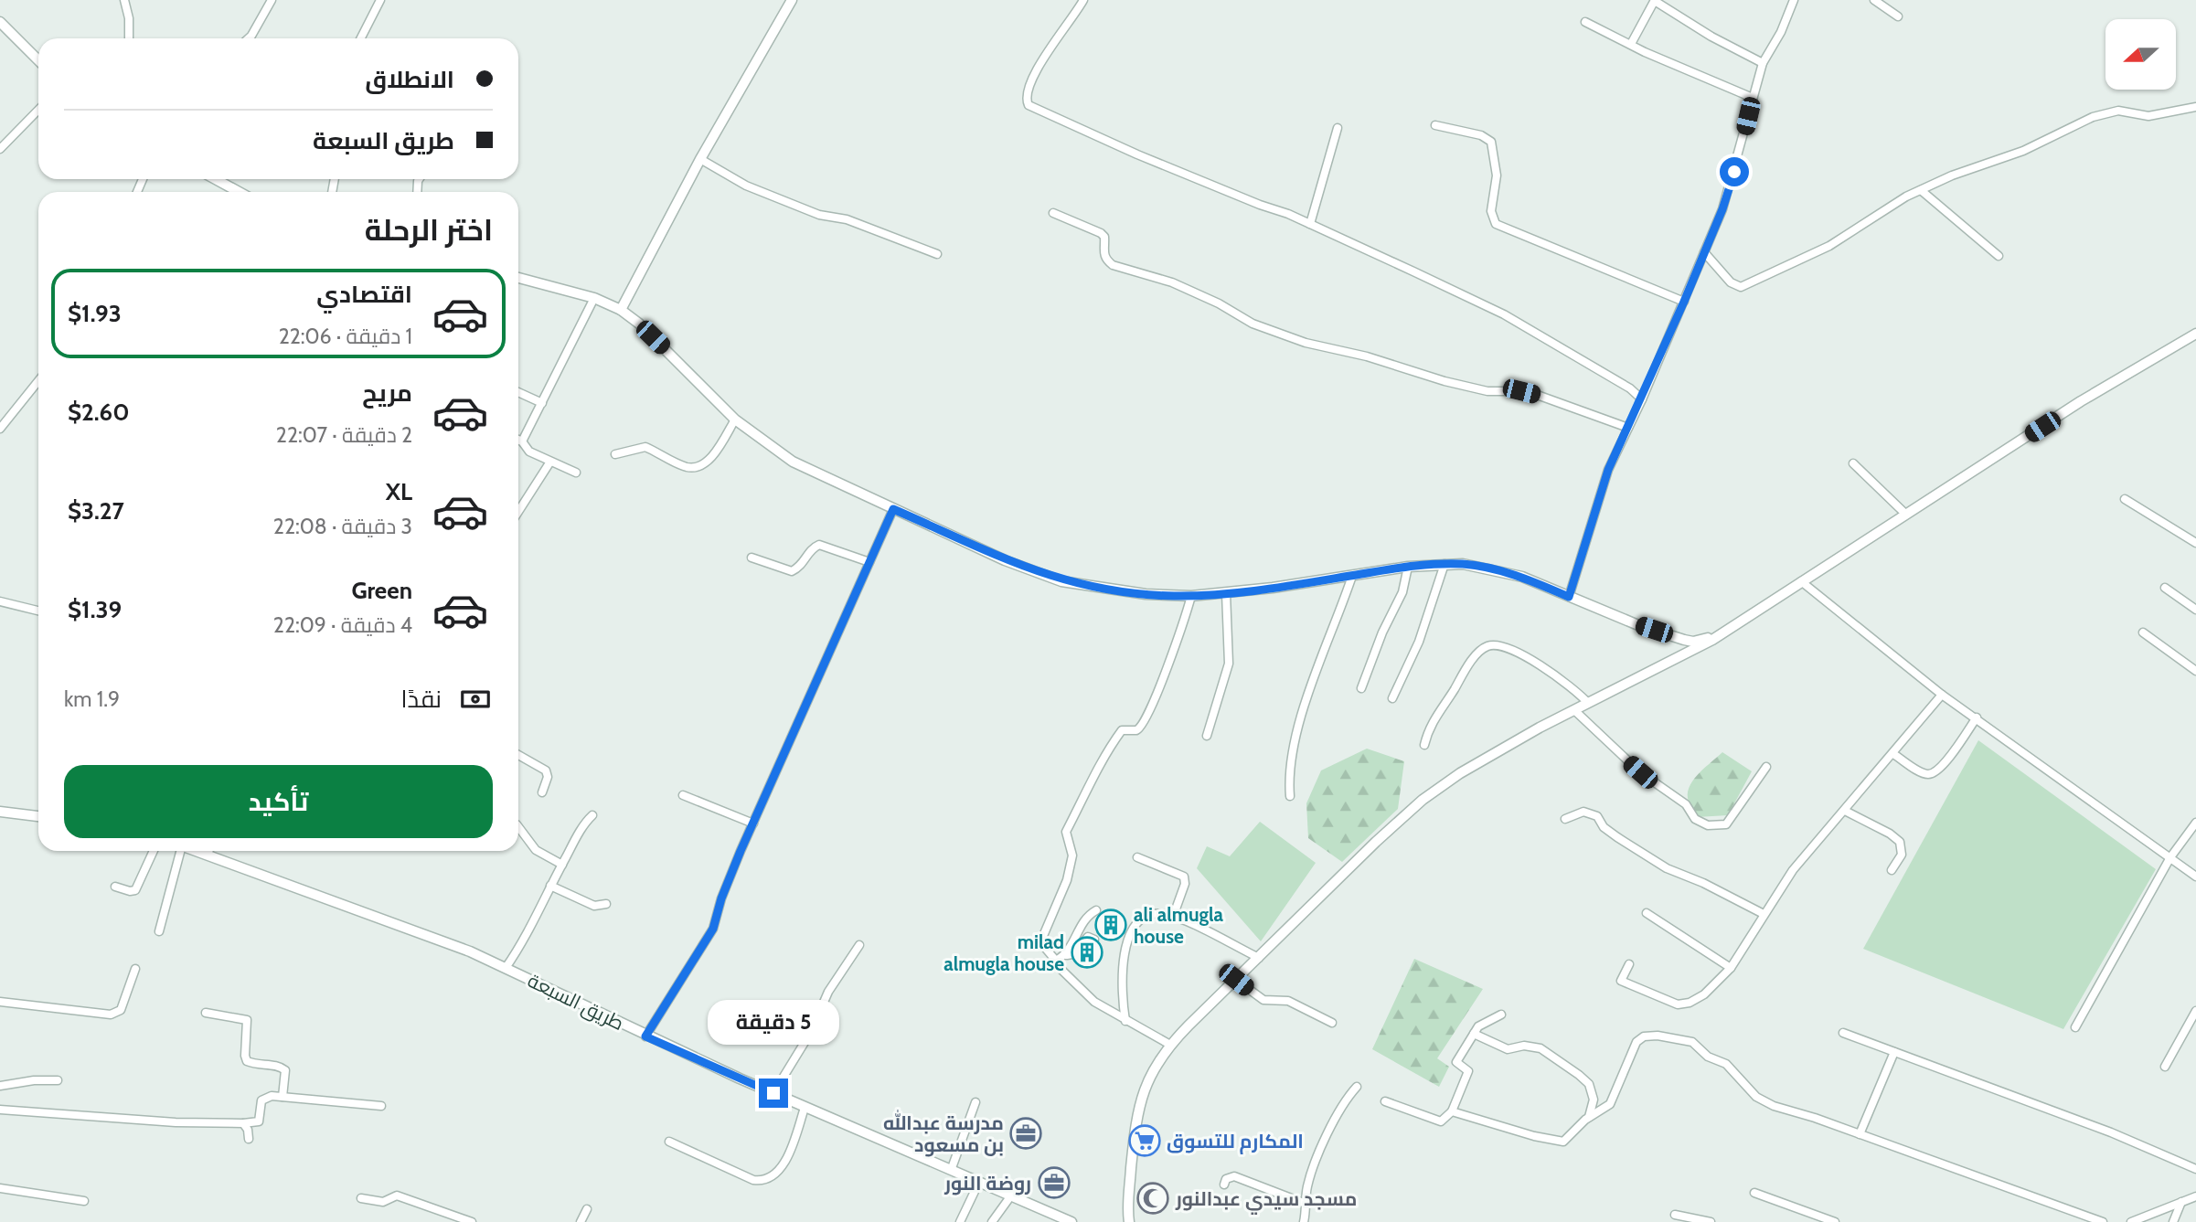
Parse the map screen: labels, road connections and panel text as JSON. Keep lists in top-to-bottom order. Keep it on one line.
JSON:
{"streets":{"street":["طريق السبعة"]},"places":{"building":["ali almugla house","milad almugla house"],"office":["مدرسة عبدالله بن مسعود","روضة النور"],"supermarket":["المكارم للتسوق"],"mosque":["مسجد سيدي عبدالنور"]},"north":"left","page":{"banner":["الانطلاق","طريق السبعة"],"heading":"اختر الرحلة","list":[{"name":"اقتصادي","note":"1 دقيقة · 22:06","value":"$1.93"},{"name":"مريح","note":"2 دقيقة · 22:07","value":"$2.60"},{"name":"XL","note":"3 دقيقة · 22:08","value":"$3.27"},{"name":"Green","note":"4 دقيقة · 22:09","value":"$1.39"}],"pay":["نقدًا","1.9 km"],"buttons":"تأكيد","bubble":"5 دقيقة"}}
